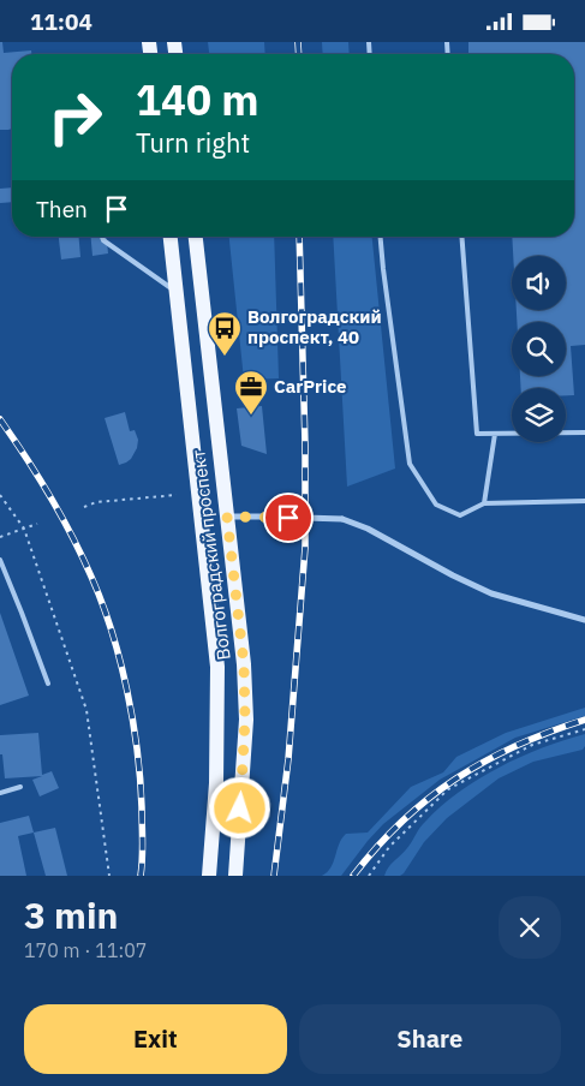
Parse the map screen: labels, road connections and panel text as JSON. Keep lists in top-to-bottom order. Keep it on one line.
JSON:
{"streets":{"main road":["Волгоградский проспект"]},"places":{"bus stop":["Волгоградский проспект, 40"],"office":["CarPrice"]},"page":{"status":"11:04","turn":["140 m","Turn right"],"then":"Then","heading":["3 min","170 m · 11:07"],"buttons":["Exit","Share"]}}
